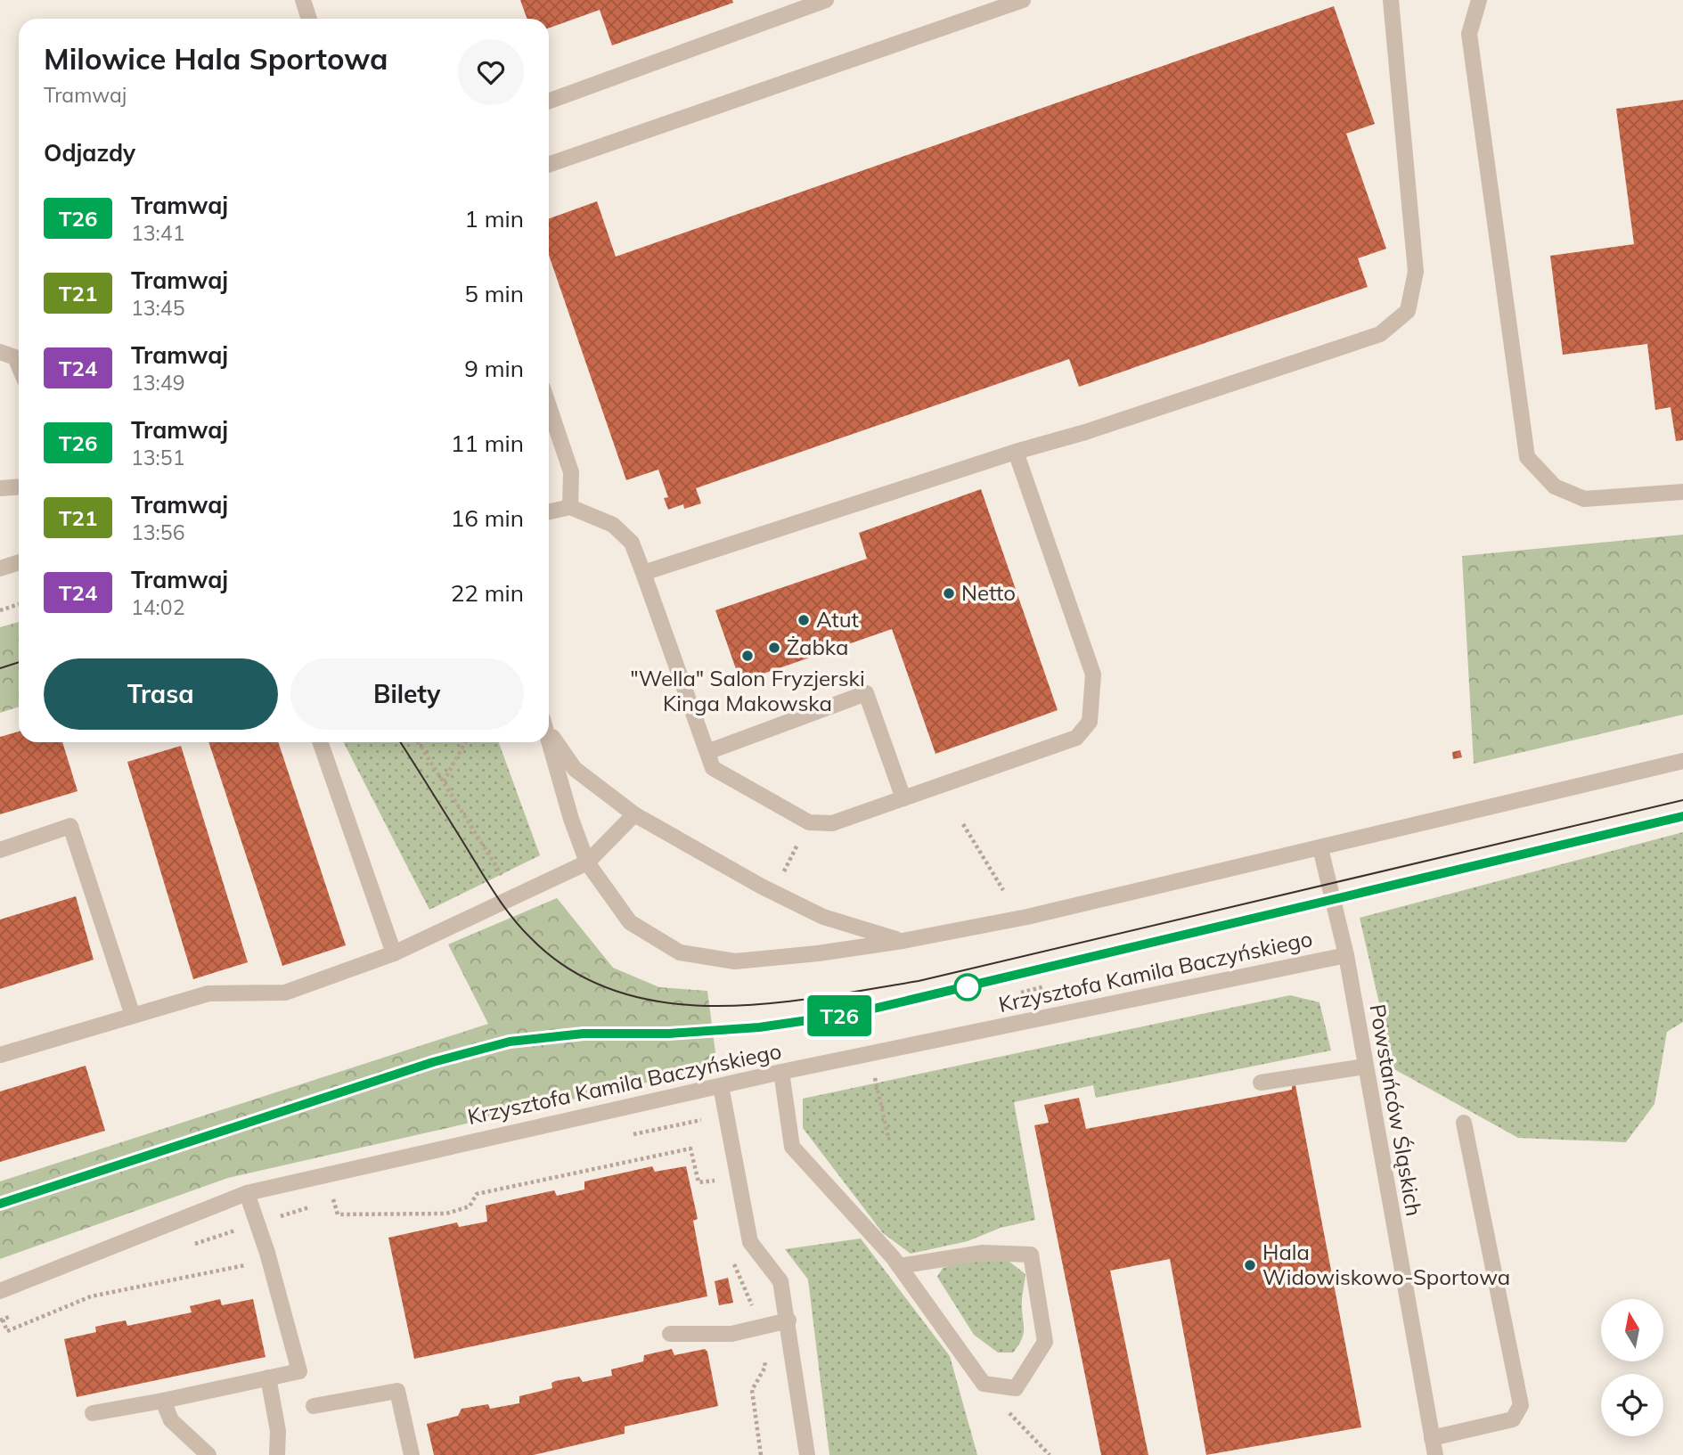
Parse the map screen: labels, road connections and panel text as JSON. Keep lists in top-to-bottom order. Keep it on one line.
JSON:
{"streets":{"street":["Krzysztofa Kamila Baczyńskiego","Powstańców Śląskich"]},"crossings":[["Krzysztofa Kamila Baczyńskiego","Powstańców Śląskich"]],"places":["Netto","Atut","Żabka","\"Wella\" Salon Fryzjerski Kinga Makowska","Hala Widowiskowo-Sportowa"],"lines":["tram line T26"],"north":"top","page":{"on_map":"T26","heading":[["Milowice Hala Sportowa","Tramwaj"],"Odjazdy"],"list":[{"mark":"T26","name":"Tramwaj","note":"13:41","value":"1 min"},{"mark":"T21","name":"Tramwaj","note":"13:45","value":"5 min"},{"mark":"T24","name":"Tramwaj","note":"13:49","value":"9 min"},{"mark":"T26","name":"Tramwaj","note":"13:51","value":"11 min"},{"mark":"T21","name":"Tramwaj","note":"13:56","value":"16 min"},{"mark":"T24","name":"Tramwaj","note":"14:02","value":"22 min"}],"buttons":["Trasa","Bilety"]}}
